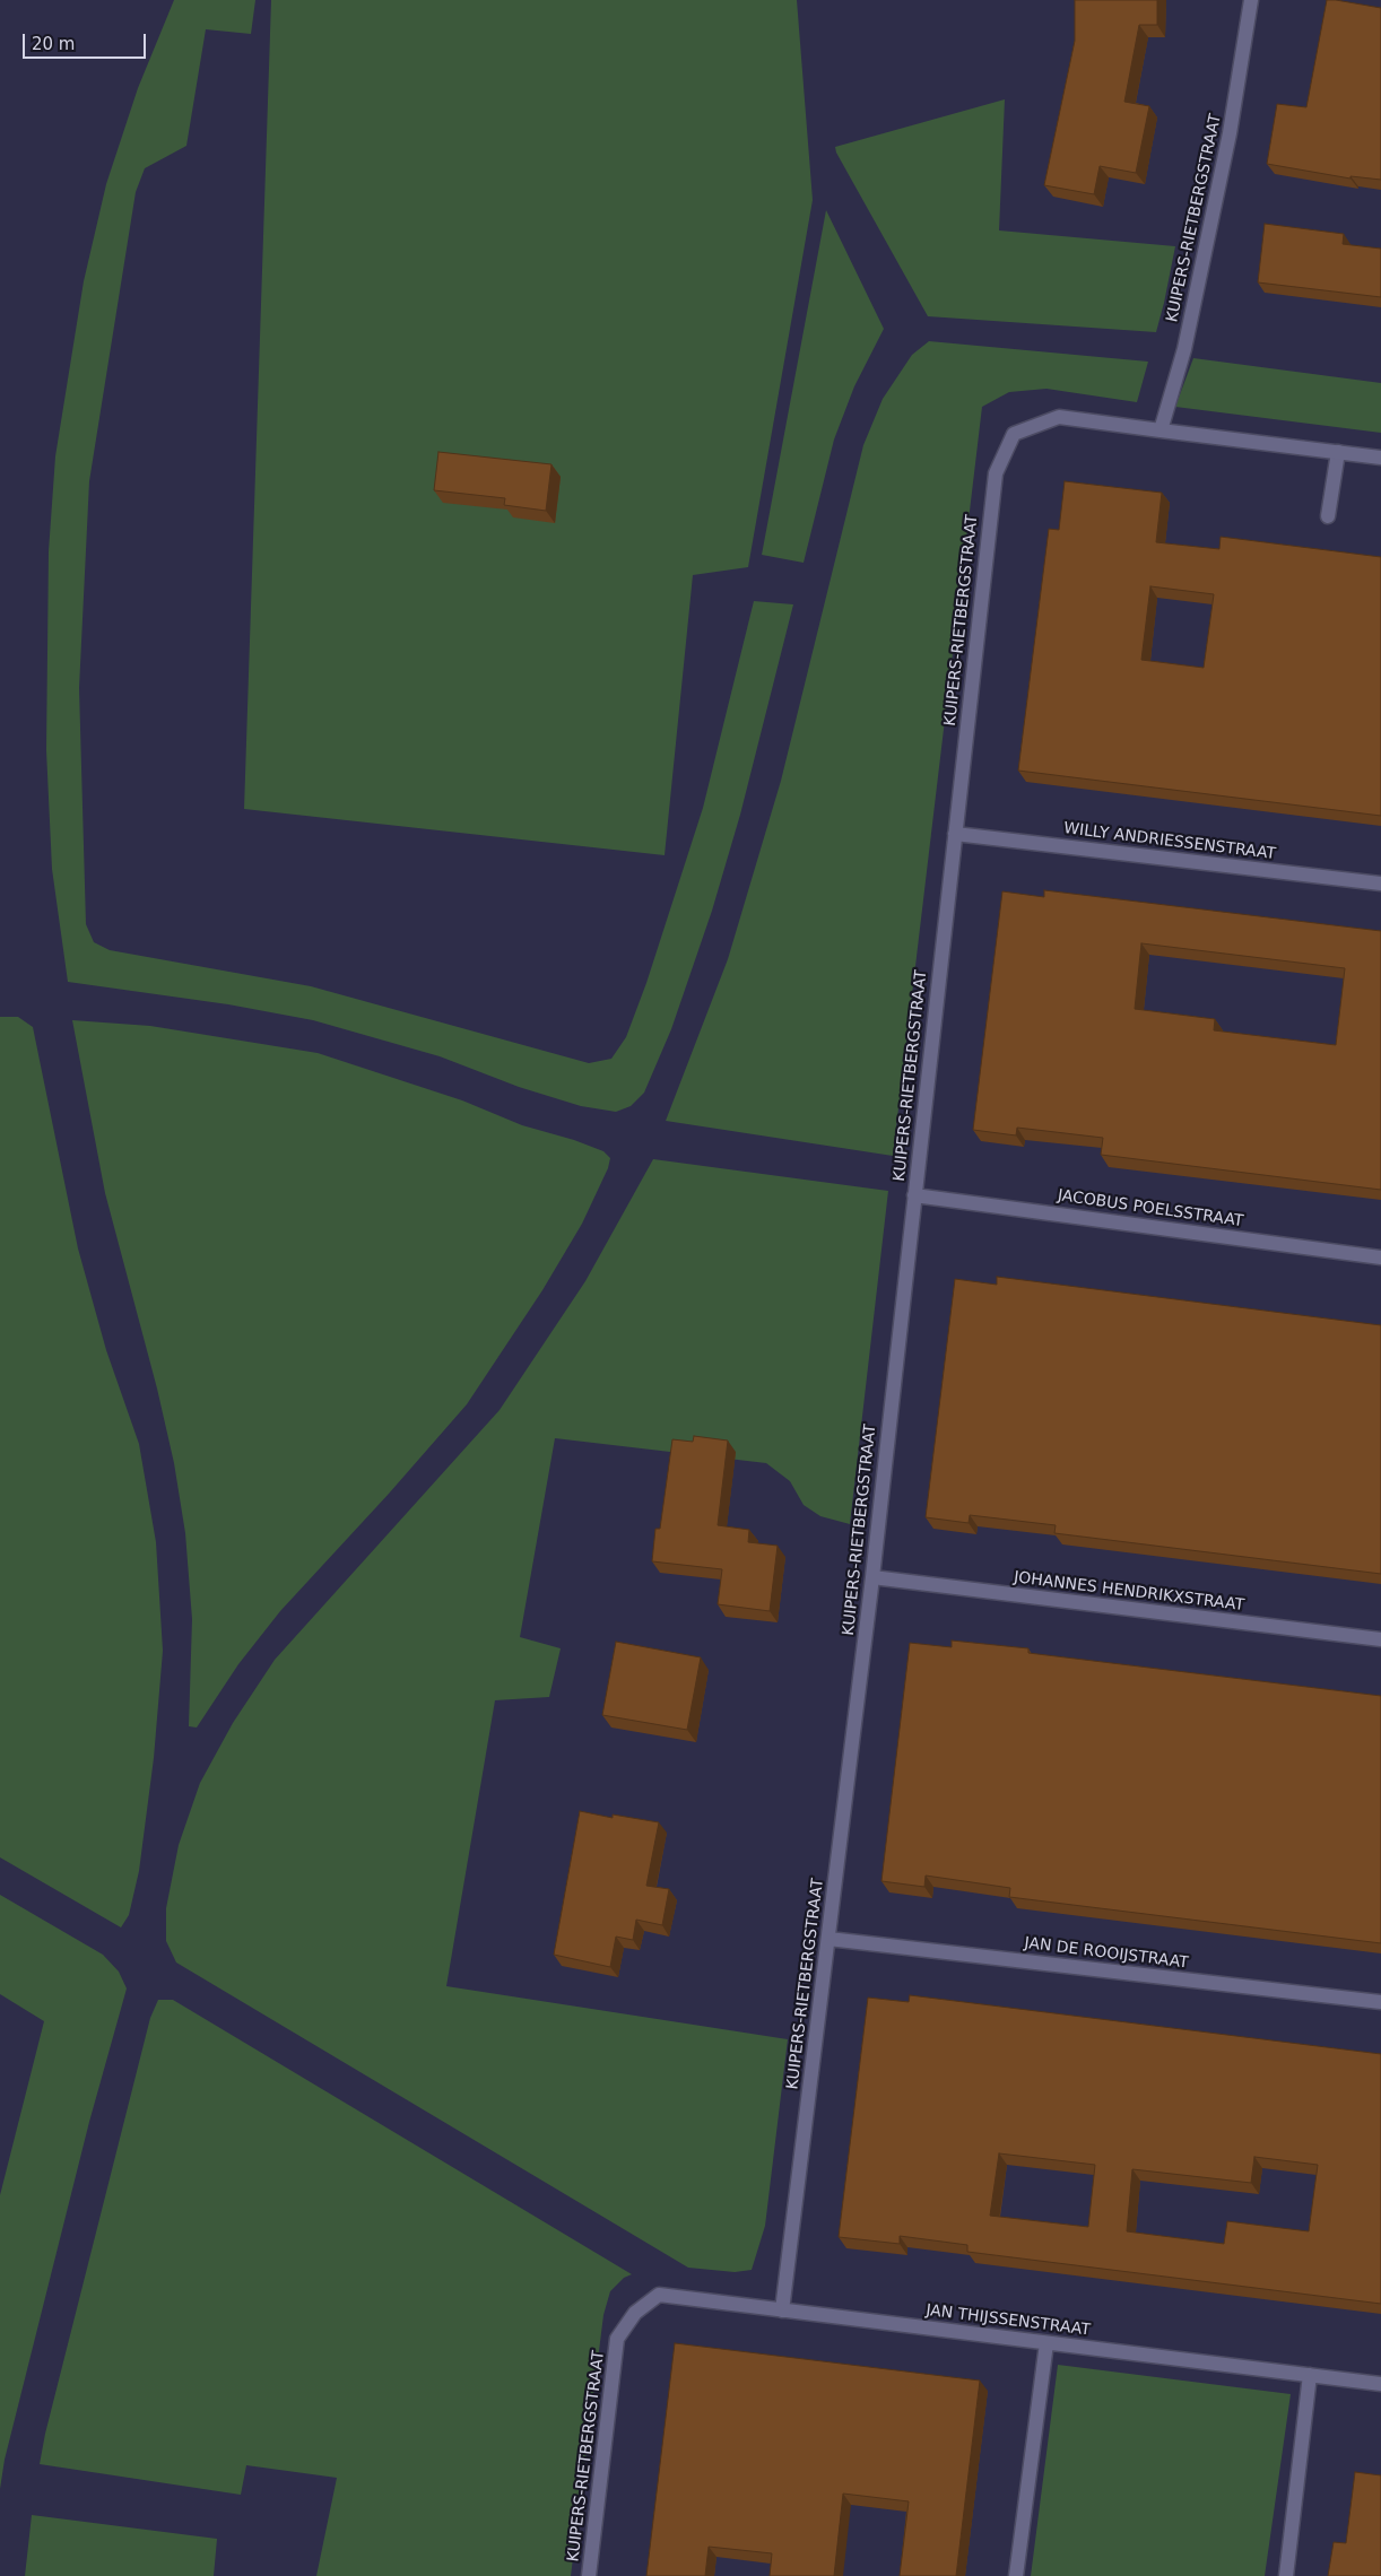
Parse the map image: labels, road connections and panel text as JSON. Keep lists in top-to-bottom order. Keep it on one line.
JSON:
{"streets":{"street":["KUIPERS-RIETBERGSTRAAT","WILLY ANDRIESSENSTRAAT","JACOBUS POELSSTRAAT","JOHANNES HENDRIKXSTRAAT","JAN DE ROOIJSTRAAT","JAN THIJSSENSTRAAT"]},"crossings":[["KUIPERS-RIETBERGSTRAAT","WILLY ANDRIESSENSTRAAT"],["KUIPERS-RIETBERGSTRAAT","JACOBUS POELSSTRAAT"],["KUIPERS-RIETBERGSTRAAT","JOHANNES HENDRIKXSTRAAT"],["KUIPERS-RIETBERGSTRAAT","JAN DE ROOIJSTRAAT"],["KUIPERS-RIETBERGSTRAAT","JAN THIJSSENSTRAAT"]],"scale_bar":"20 m"}
